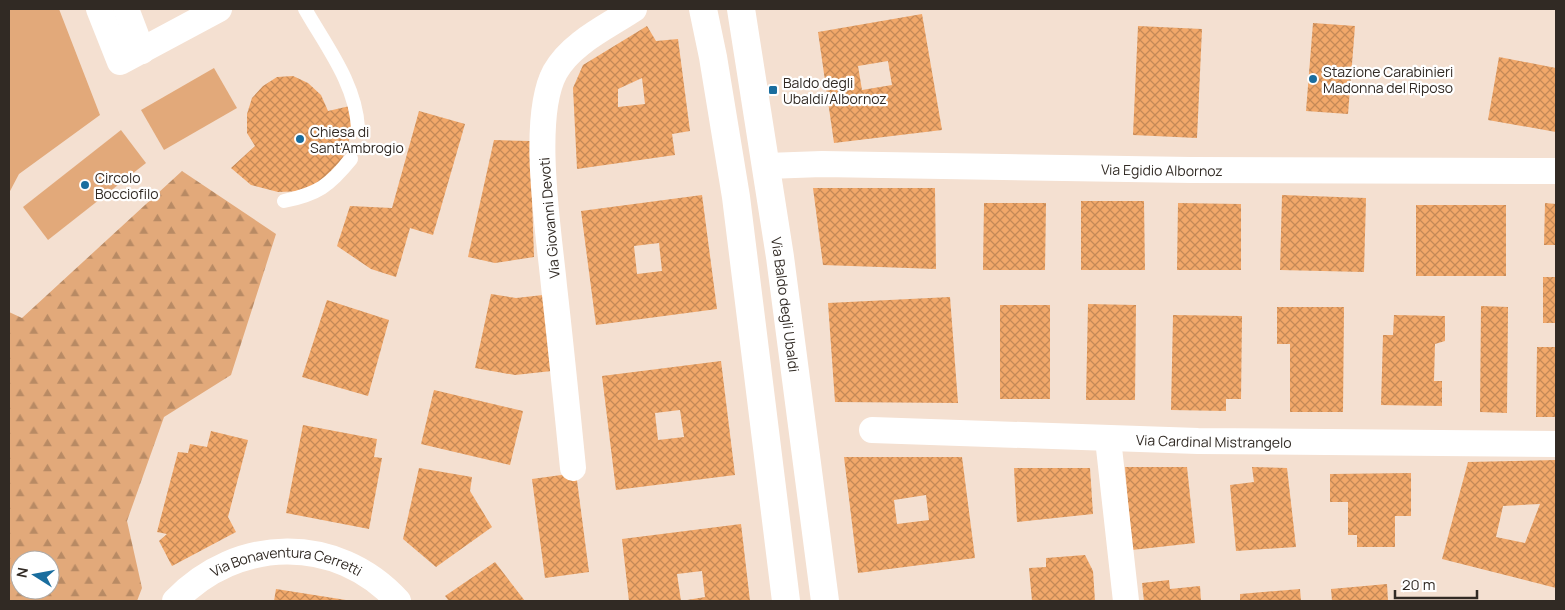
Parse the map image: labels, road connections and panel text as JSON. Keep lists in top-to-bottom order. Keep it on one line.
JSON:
{"streets":{"main road":["Via Baldo degli Ubaldi"],"street":["Via Egidio Albornoz","Via Giovanni Devoti","Via Cardinal Mistrangelo","Via Bonaventura Cerretti"]},"crossings":[["Via Egidio Albornoz","Via Baldo degli Ubaldi"]],"places":{"other":["Stazione Carabinieri Madonna del Riposo","Chiesa di Sant'Ambrogio","Circolo Bocciofilo"],"transit":["Baldo degli Ubaldi/Albornoz"]},"scale_bar":"20 m","north":"left"}
